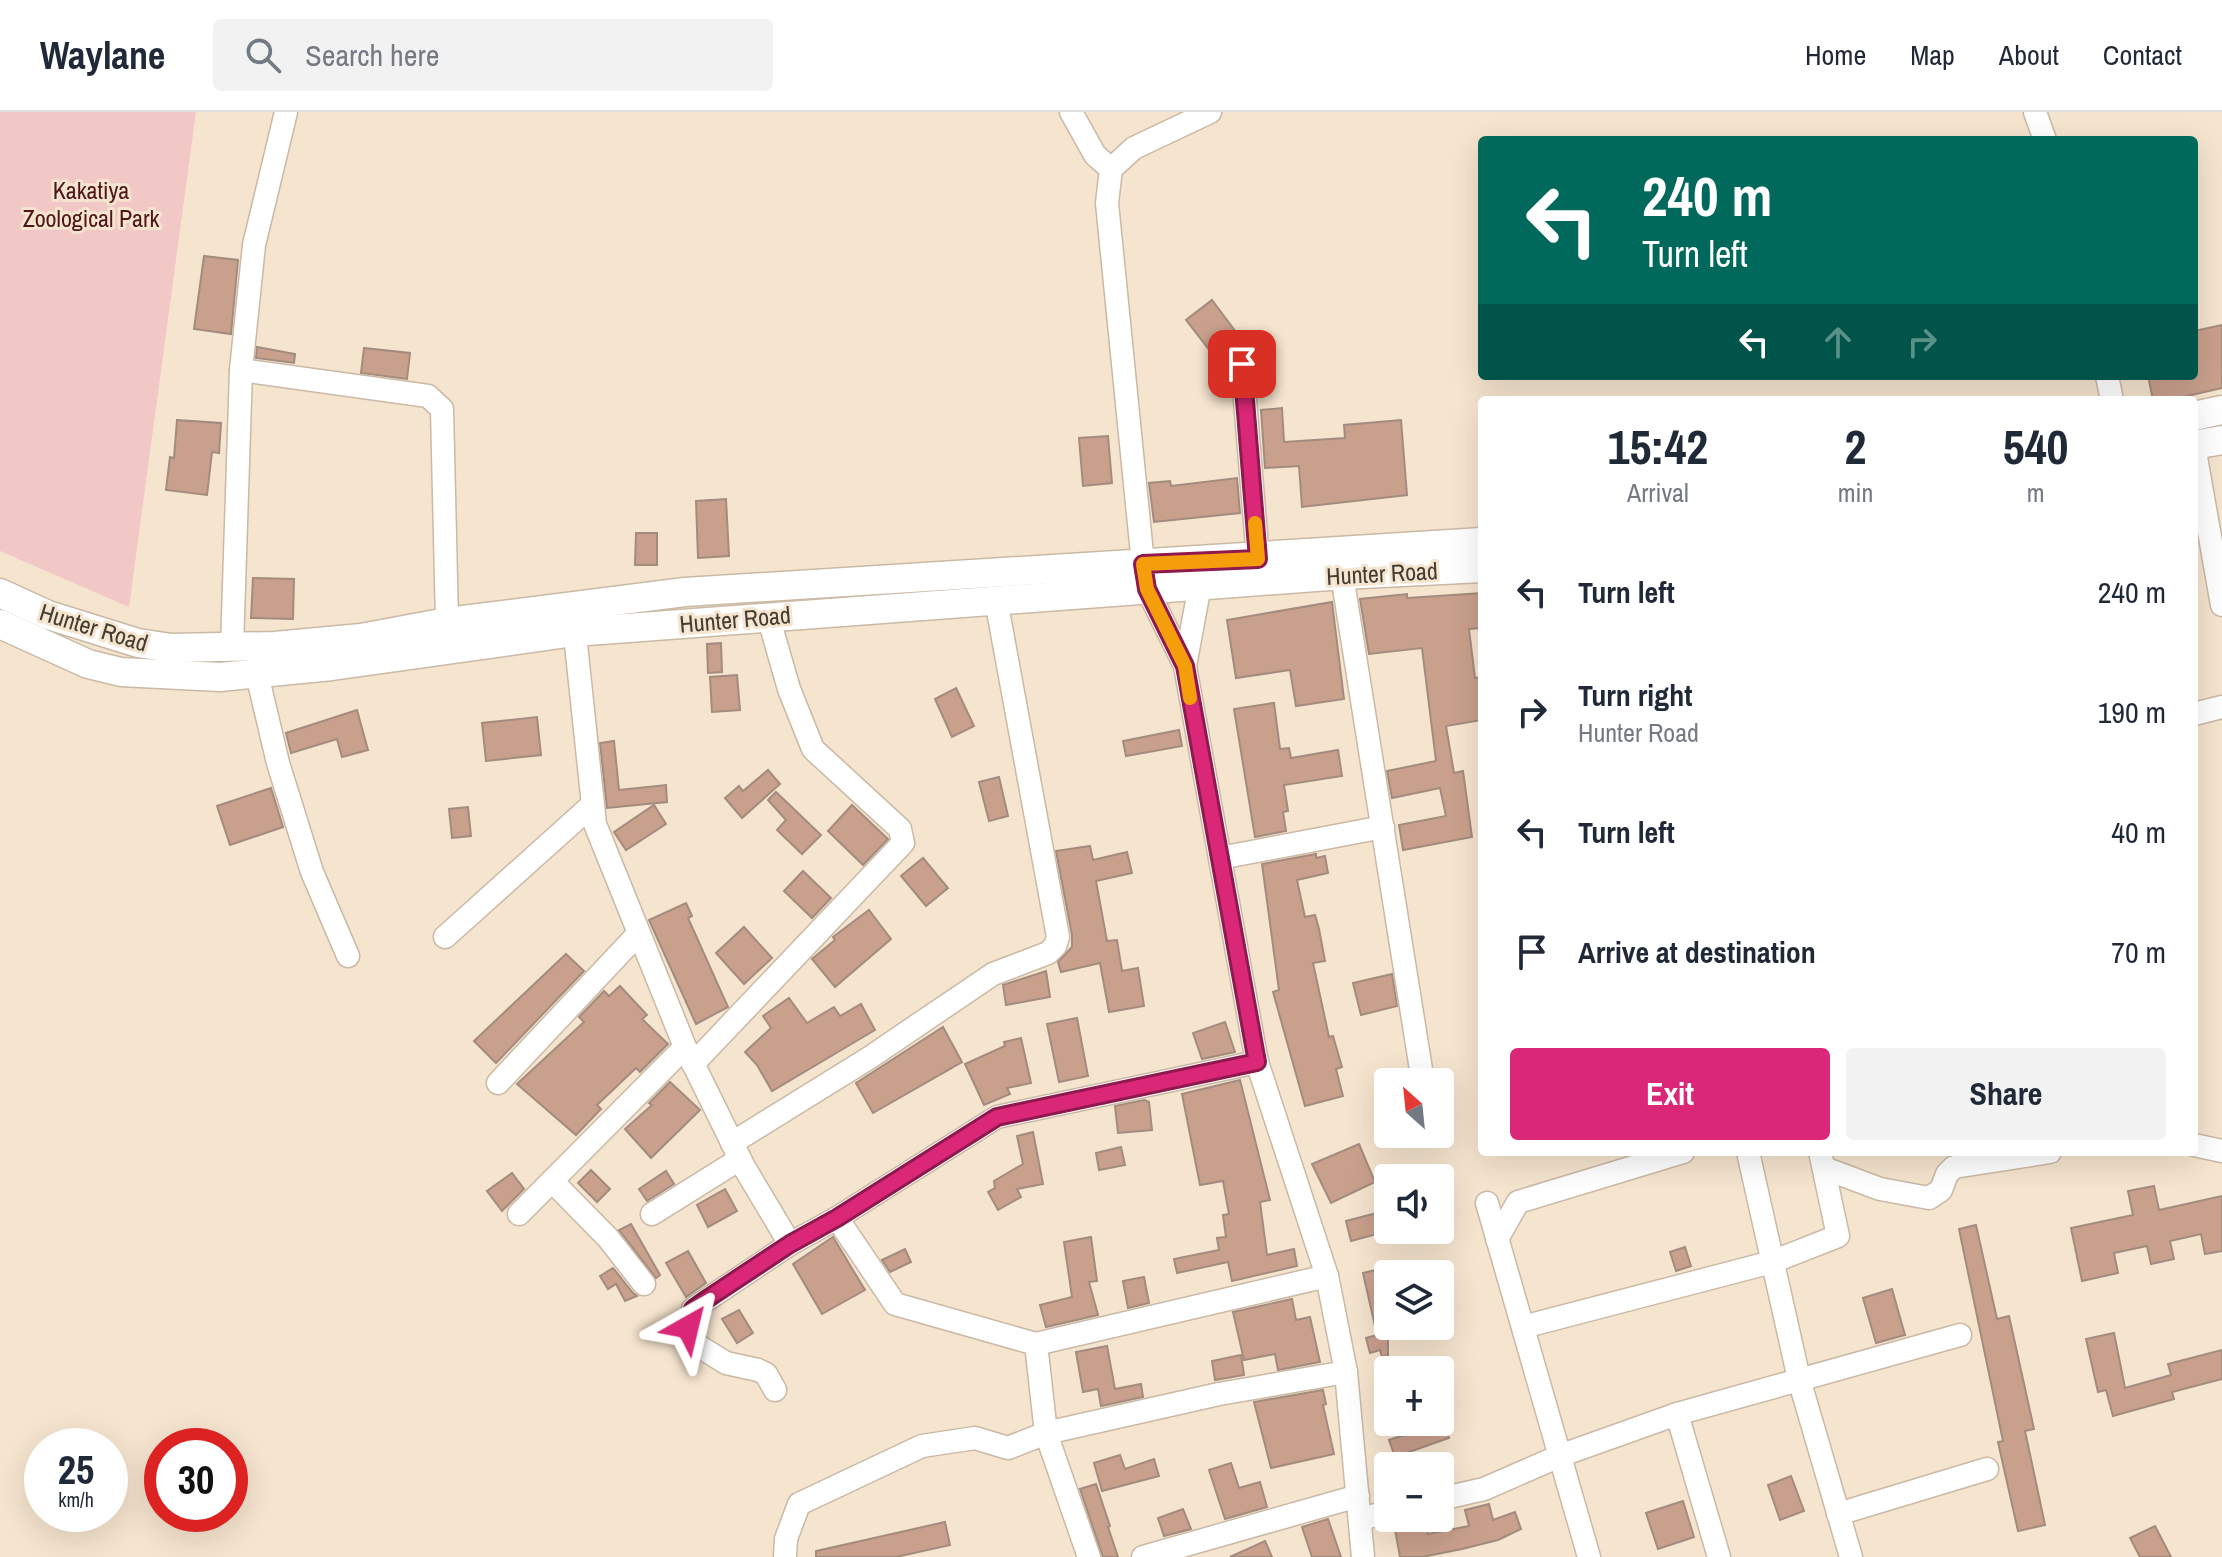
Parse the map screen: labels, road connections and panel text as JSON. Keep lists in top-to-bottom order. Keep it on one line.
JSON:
{"streets":{"main road":["Hunter Road"]},"parks":["Kakatiya Zoological Park"],"north":"top left","page":{"header":"Waylane","search":"Search here","nav":["Home","Map","About","Contact"],"turn":["240 m","Turn left"],"eta":["15:42","Arrival","2","min","540","m"],"list":[{"name":"Turn left","value":"240 m"},{"name":"Turn right","note":"Hunter Road","value":"190 m"},{"name":"Turn left","value":"40 m"},{"name":"Arrive at destination","value":"70 m"}],"buttons":["Exit","Share"],"map_buttons":["+","−"],"speed":"25 km/h","limit":"30"}}
